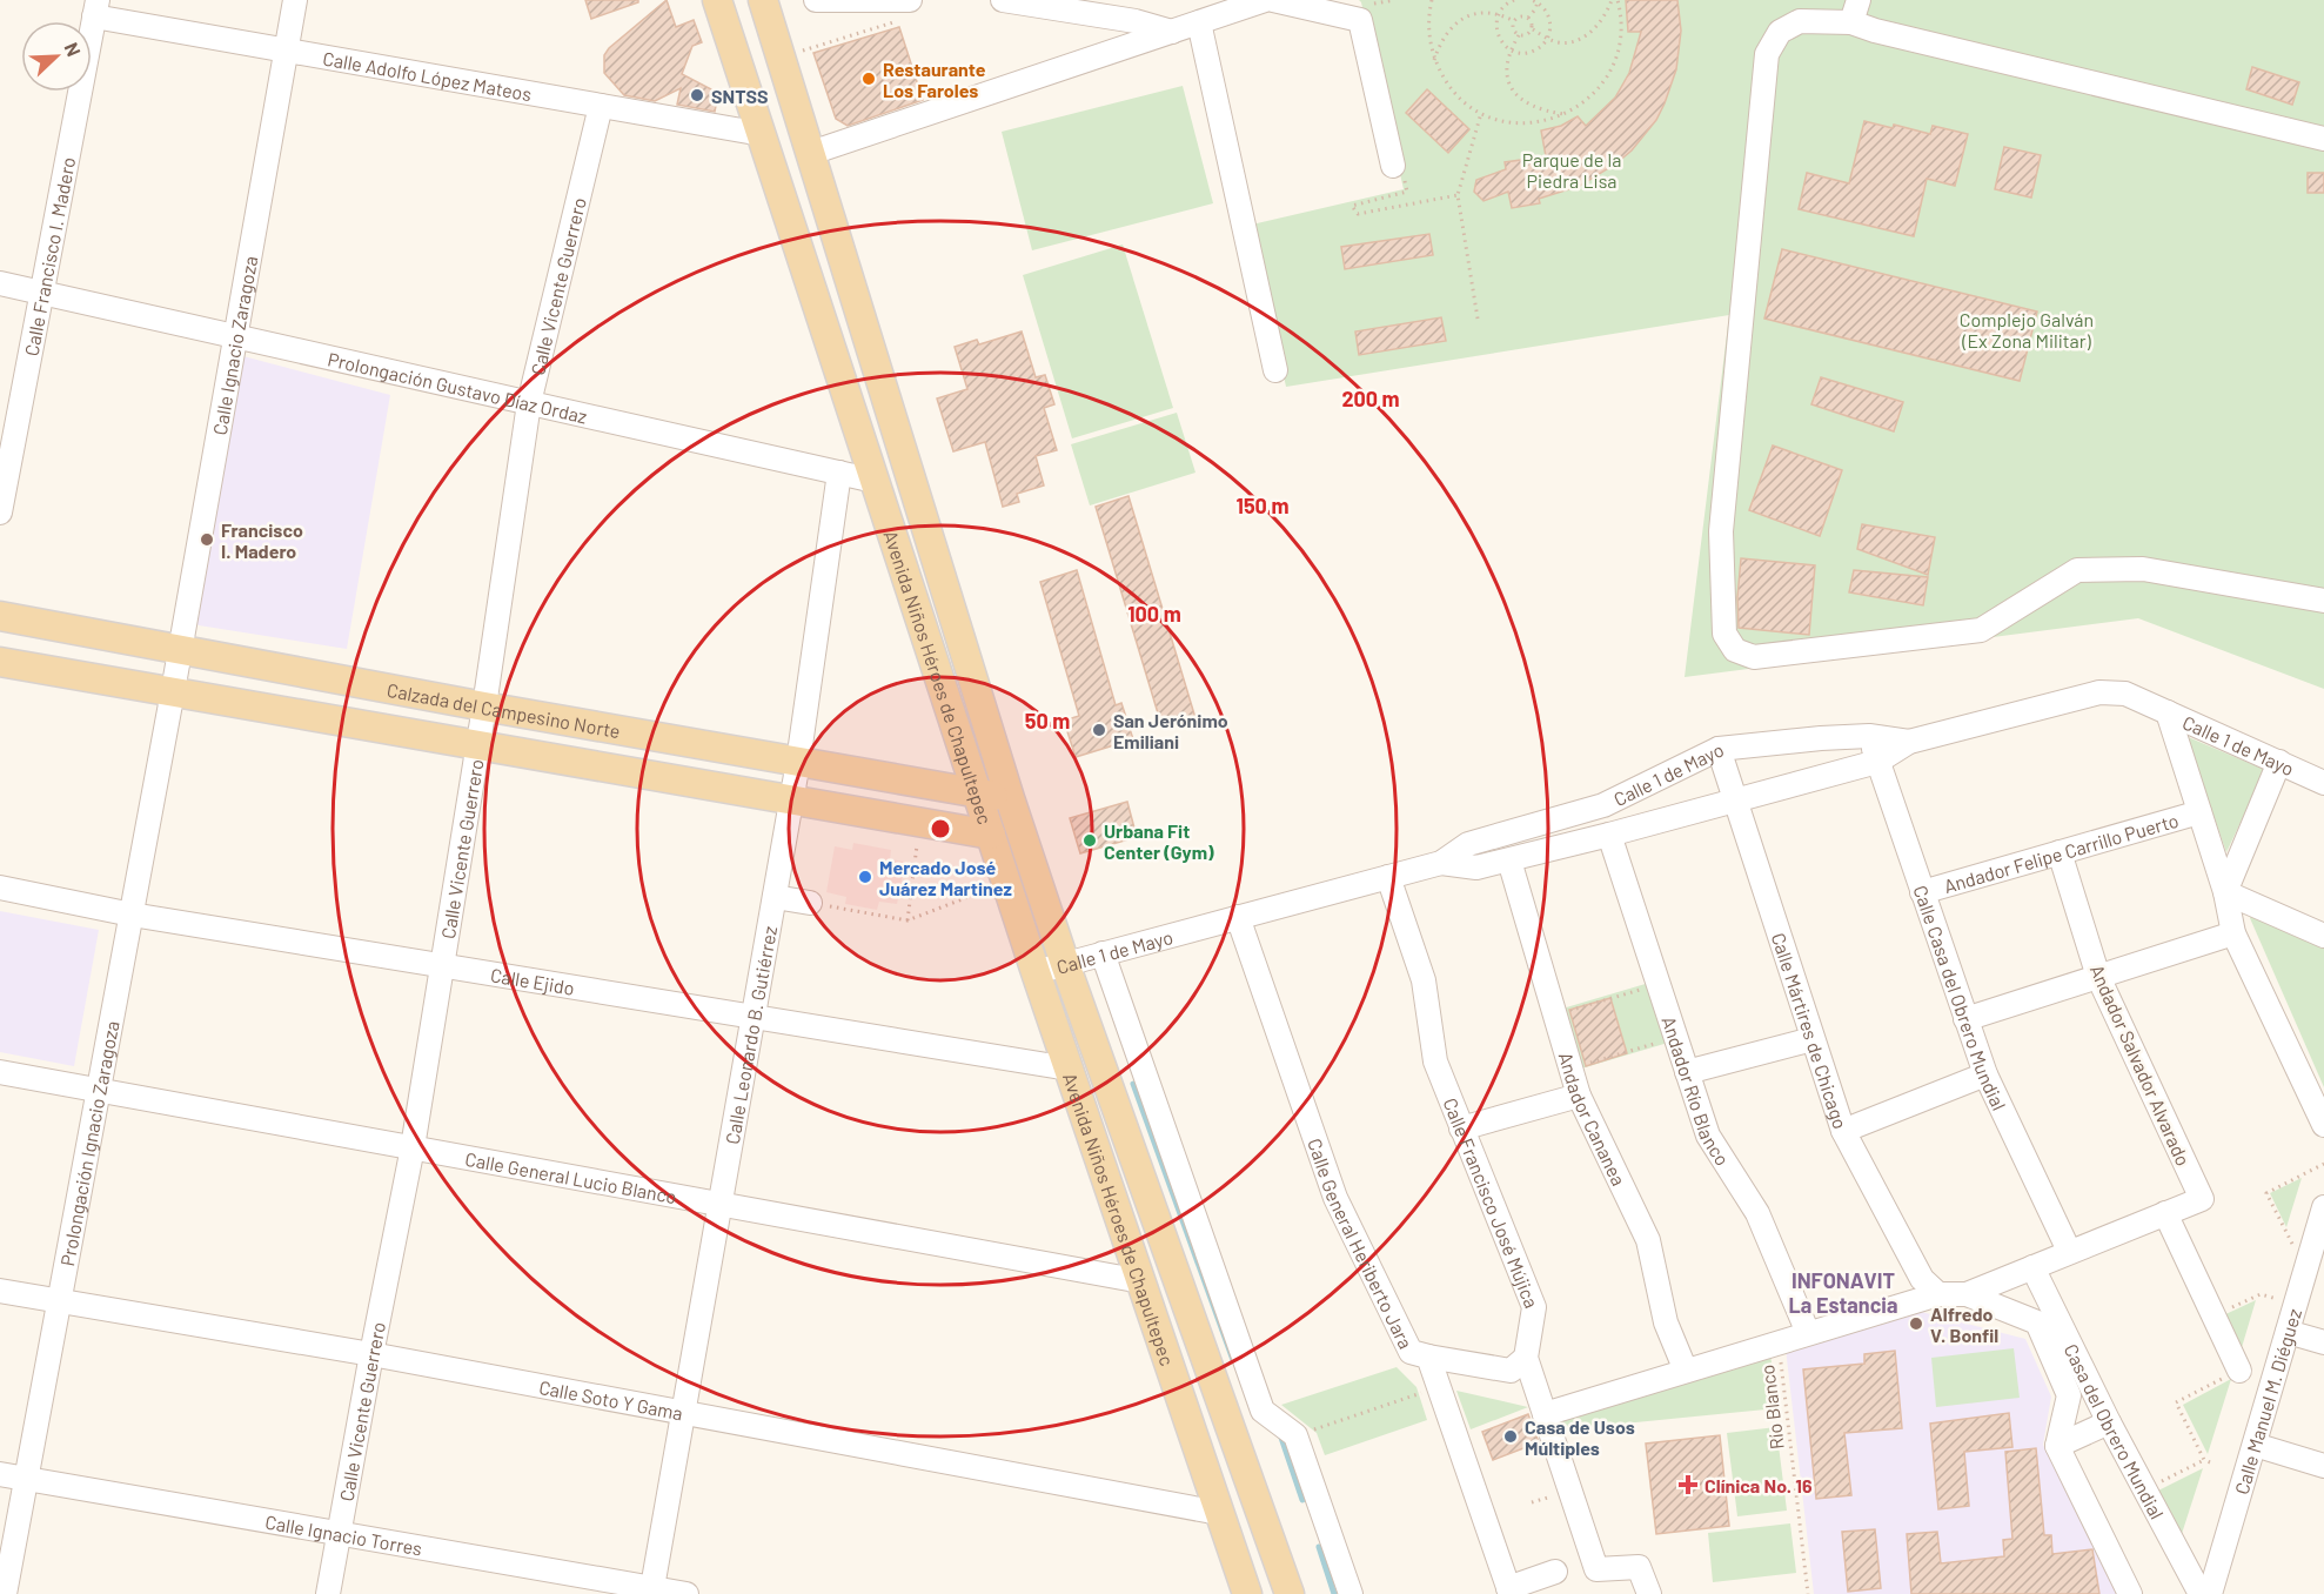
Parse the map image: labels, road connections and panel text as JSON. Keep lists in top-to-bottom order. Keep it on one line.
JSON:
{"streets":{"main road":["Avenida Niños Héroes de Chapultepec","Calzada del Campesino Norte"],"street":["Calle Adolfo López Mateos","Calle Francisco I. Madero","Calle Vicente Guerrero","Calle Ignacio Zaragoza","Prolongación Gustavo Díaz Ordaz","Calle 1 de Mayo","Andador Felipe Carrillo Puerto","Calle Ejido","Calle Casa del Obrero Mundial","Calle Mártires de Chicago","Calle Leonardo B. Gutiérrez","Andador Salvador Alvarado","Andador Río Blanco","Andador Cananea","Prolongación Ignacio Zaragoza","Calle General Lucio Blanco","Calle Francisco José Mújica","Calle General Heriberto Jara","Calle Soto Y Gama","Calle Manuel M. Diéguez","Casa del Obrero Mundial","Calle Ignacio Torres"],"path":["Río Blanco"]},"crossings":[["Calle Adolfo López Mateos","Calle Francisco I. Madero"],["Calle Adolfo López Mateos","Calle Vicente Guerrero"],["Calle Adolfo López Mateos","Calle Ignacio Zaragoza"],["Calle Adolfo López Mateos","Avenida Niños Héroes de Chapultepec"],["Calle Francisco I. Madero","Prolongación Gustavo Díaz Ordaz"],["Calle Vicente Guerrero","Prolongación Gustavo Díaz Ordaz"],["Calle Vicente Guerrero","Calzada del Campesino Norte"],["Calle Vicente Guerrero","Calle Ejido"],["Calle Vicente Guerrero","Calle General Lucio Blanco"],["Calle Vicente Guerrero","Calle Soto Y Gama"],["Calle Vicente Guerrero","Calle Ignacio Torres"],["Calle Ignacio Zaragoza","Prolongación Gustavo Díaz Ordaz"],["Calle Ignacio Zaragoza","Calzada del Campesino Norte"],["Calle Ignacio Zaragoza","Prolongación Ignacio Zaragoza"],["Prolongación Gustavo Díaz Ordaz","Avenida Niños Héroes de Chapultepec"],["Prolongación Gustavo Díaz Ordaz","Calle Leonardo B. Gutiérrez"],["Avenida Niños Héroes de Chapultepec","Calzada del Campesino Norte"],["Avenida Niños Héroes de Chapultepec","Calle 1 de Mayo"],["Avenida Niños Héroes de Chapultepec","Calle Ejido"],["Avenida Niños Héroes de Chapultepec","Calle General Lucio Blanco"],["Avenida Niños Héroes de Chapultepec","Calle Soto Y Gama"],["Calzada del Campesino Norte","Calle Leonardo B. Gutiérrez"],["Calzada del Campesino Norte","Prolongación Ignacio Zaragoza"],["Calle 1 de Mayo","Calle Casa del Obrero Mundial"],["Calle 1 de Mayo","Calle Mártires de Chicago"],["Calle 1 de Mayo","Andador Río Blanco"],["Calle 1 de Mayo","Andador Cananea"],["Calle 1 de Mayo","Calle Francisco José Mújica"],["Calle 1 de Mayo","Calle General Heriberto Jara"],["Andador Felipe Carrillo Puerto","Calle Casa del Obrero Mundial"],["Andador Felipe Carrillo Puerto","Andador Salvador Alvarado"],["Calle Ejido","Calle Leonardo B. Gutiérrez"],["Calle Ejido","Prolongación Ignacio Zaragoza"],["Calle Casa del Obrero Mundial","Andador Salvador Alvarado"],["Calle Mártires de Chicago","Andador Salvador Alvarado"],["Calle Leonardo B. Gutiérrez","Calle General Lucio Blanco"],["Calle Leonardo B. Gutiérrez","Calle Soto Y Gama"],["Calle Leonardo B. Gutiérrez","Calle Ignacio Torres"],["Andador Salvador Alvarado","Andador Río Blanco"],["Andador Salvador Alvarado","Andador Cananea"],["Andador Salvador Alvarado","Calle Francisco José Mújica"],["Andador Salvador Alvarado","Río Blanco"],["Andador Salvador Alvarado","Casa del Obrero Mundial"],["Prolongación Ignacio Zaragoza","Calle General Lucio Blanco"],["Prolongación Ignacio Zaragoza","Calle Soto Y Gama"],["Prolongación Ignacio Zaragoza","Calle Ignacio Torres"]],"districts":["INFONAVIT La Estancia"],"parks":["Parque de la Piedra Lisa","Complejo Galván (Ex Zona Militar)"],"places":{"other":["Restaurante Los Faroles","SNTSS","Francisco I. Madero","San Jerónimo Emiliani","Urbana Fit Center (Gym)","Mercado José Juárez Martinez","Alfredo V. Bonfil","Casa de Usos Múltiples"],"health":["Clínica No. 16"]},"north":"top right","rings":["200 m","150 m","100 m","50 m"]}
